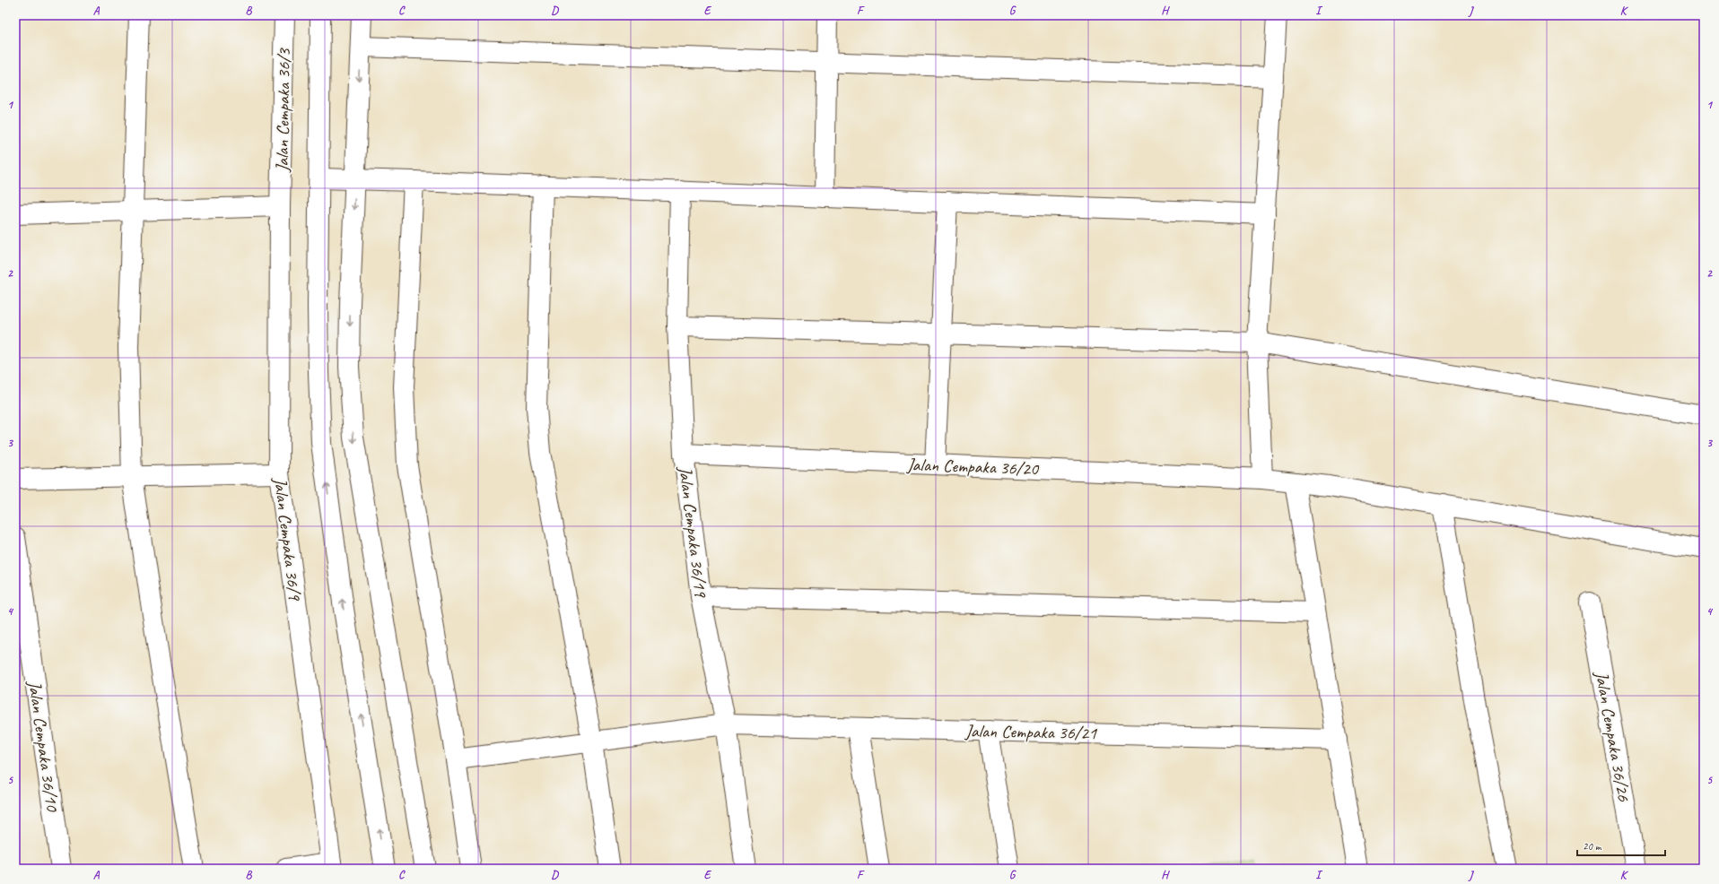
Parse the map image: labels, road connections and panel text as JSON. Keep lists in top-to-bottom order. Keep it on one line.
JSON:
{"streets":{"street":["Jalan Cempaka 36/3","Jalan Cempaka 36/20","Jalan Cempaka 36/19","Jalan Cempaka 36/9","Jalan Cempaka 36/21","Jalan Cempaka 36/26","Jalan Cempaka 36/10"]},"crossings":[["Jalan Cempaka 36/3","Jalan Cempaka 36/9"],["Jalan Cempaka 36/20","Jalan Cempaka 36/19"],["Jalan Cempaka 36/19","Jalan Cempaka 36/21"]],"scale_bar":"20 m","grid":{"columns":["A","B","C","D","E","F","G","H","I","J","K"],"rows":["1","2","3","4","5"]}}
